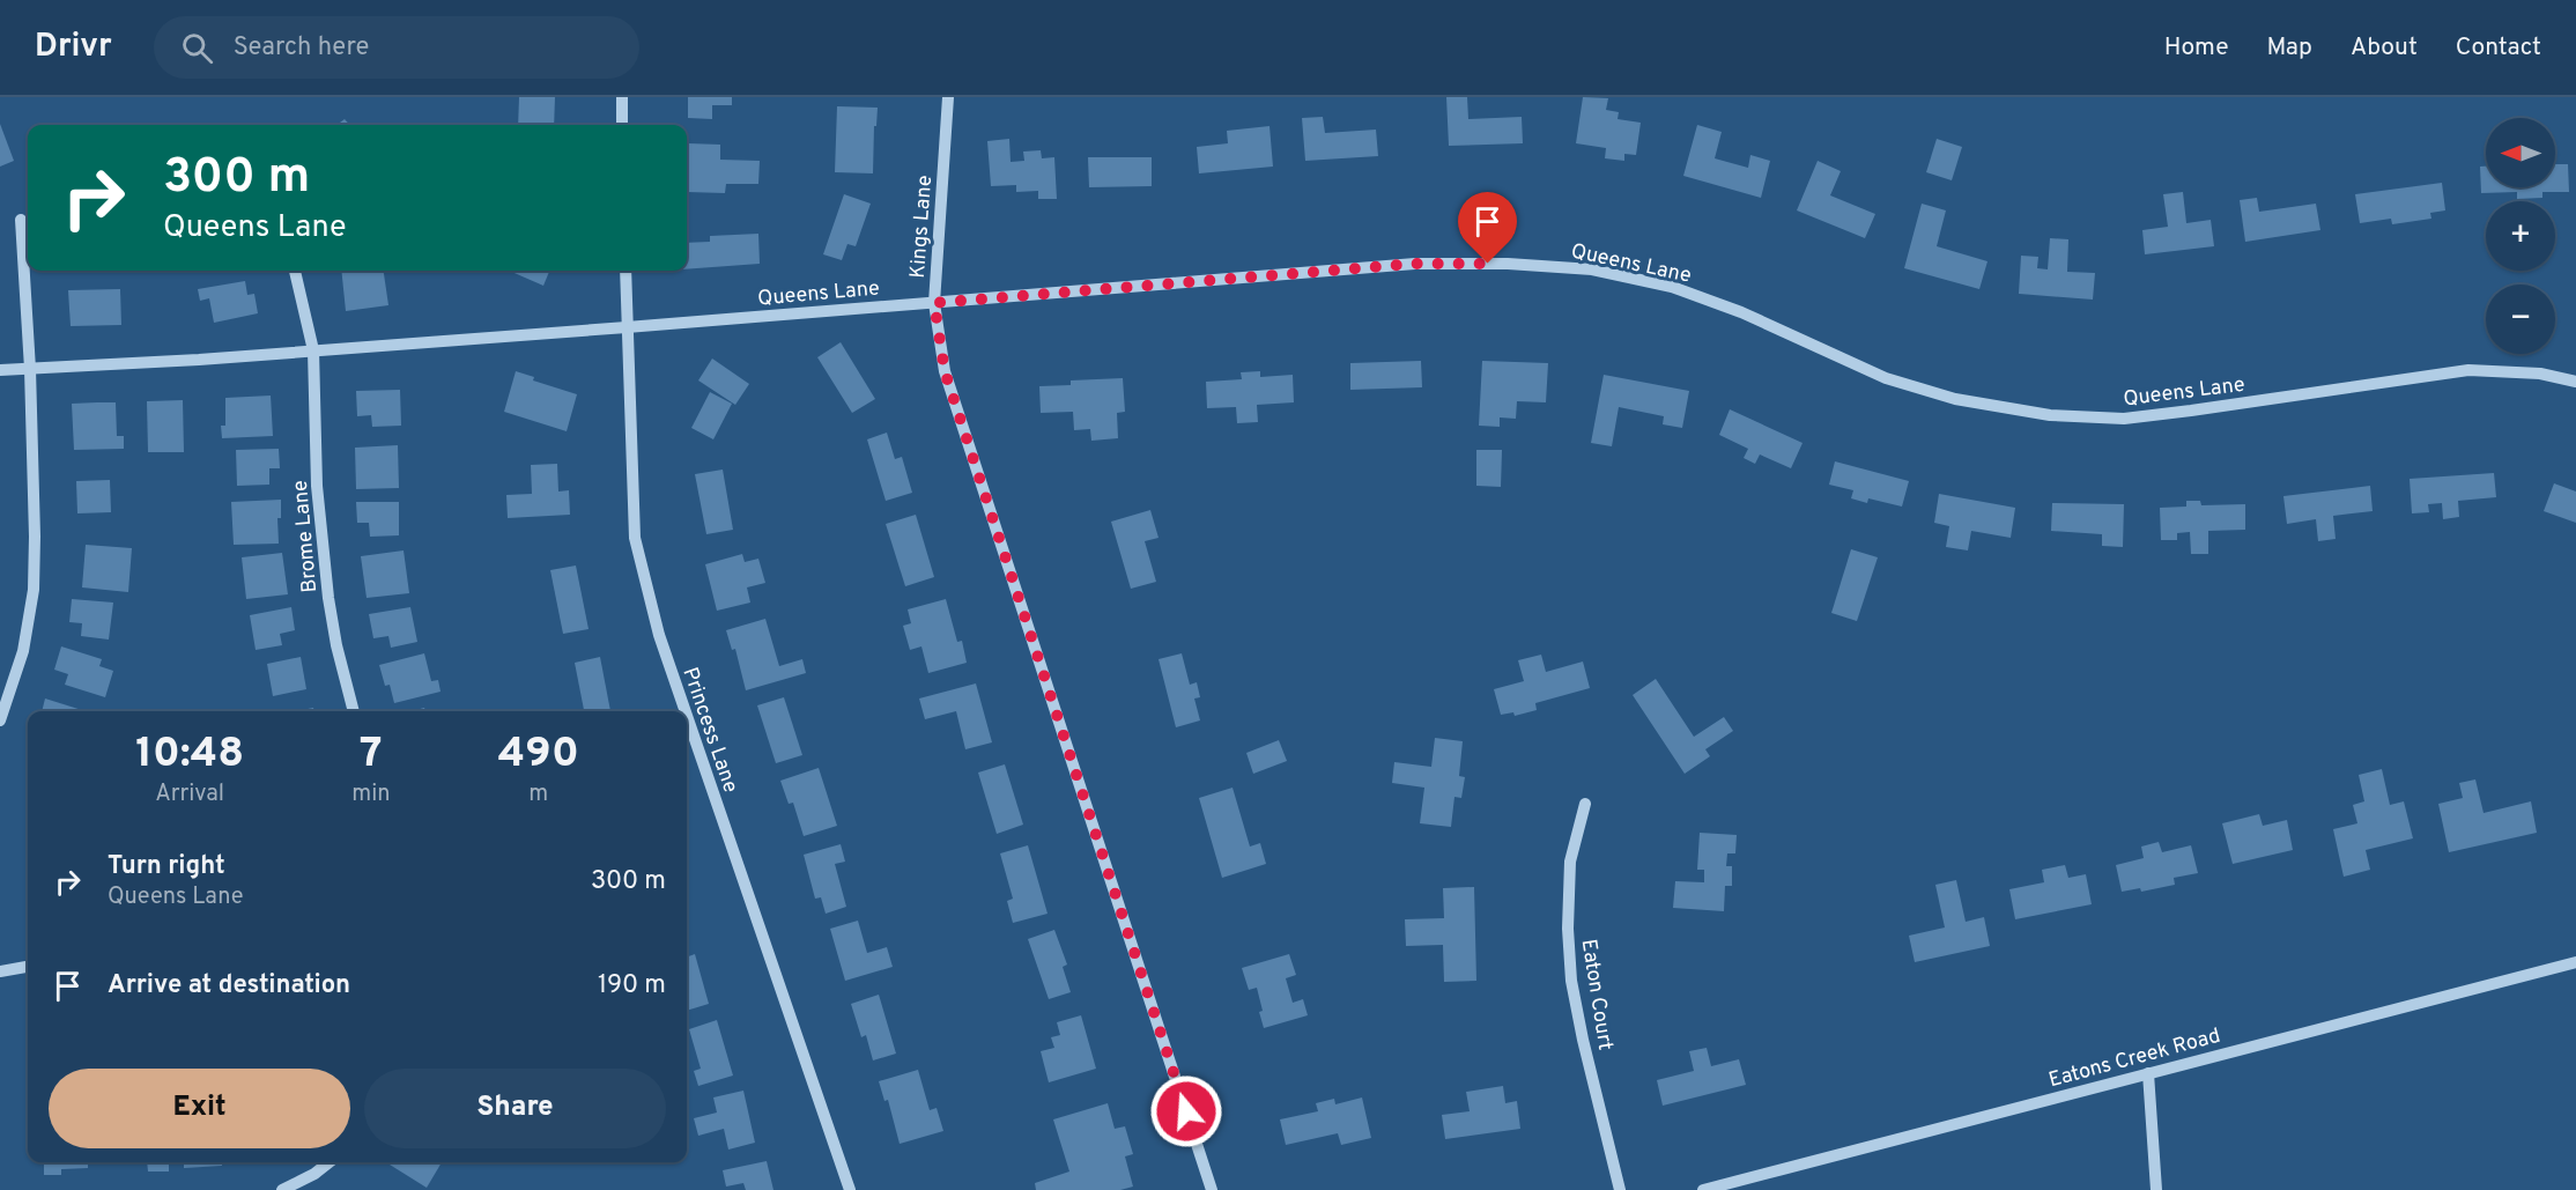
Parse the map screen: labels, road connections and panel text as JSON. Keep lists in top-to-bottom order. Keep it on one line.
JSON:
{"streets":{"street":["Kings Lane","Queens Lane","Brome Lane","Princess Lane","Eaton Court","Eatons Creek Road"]},"crossings":[["Kings Lane","Queens Lane"],["Queens Lane","Brome Lane"],["Queens Lane","Princess Lane"]],"north":"left","page":{"header":"Drivr","search":"Search here","nav":["Home","Map","About","Contact"],"map_buttons":["+","−"],"turn":["300 m","Queens Lane"],"eta":["10:48","Arrival","7","min","490","m"],"list":[{"name":"Turn right","note":"Queens Lane","value":"300 m"},{"name":"Arrive at destination","value":"190 m"}],"buttons":["Exit","Share"]}}
